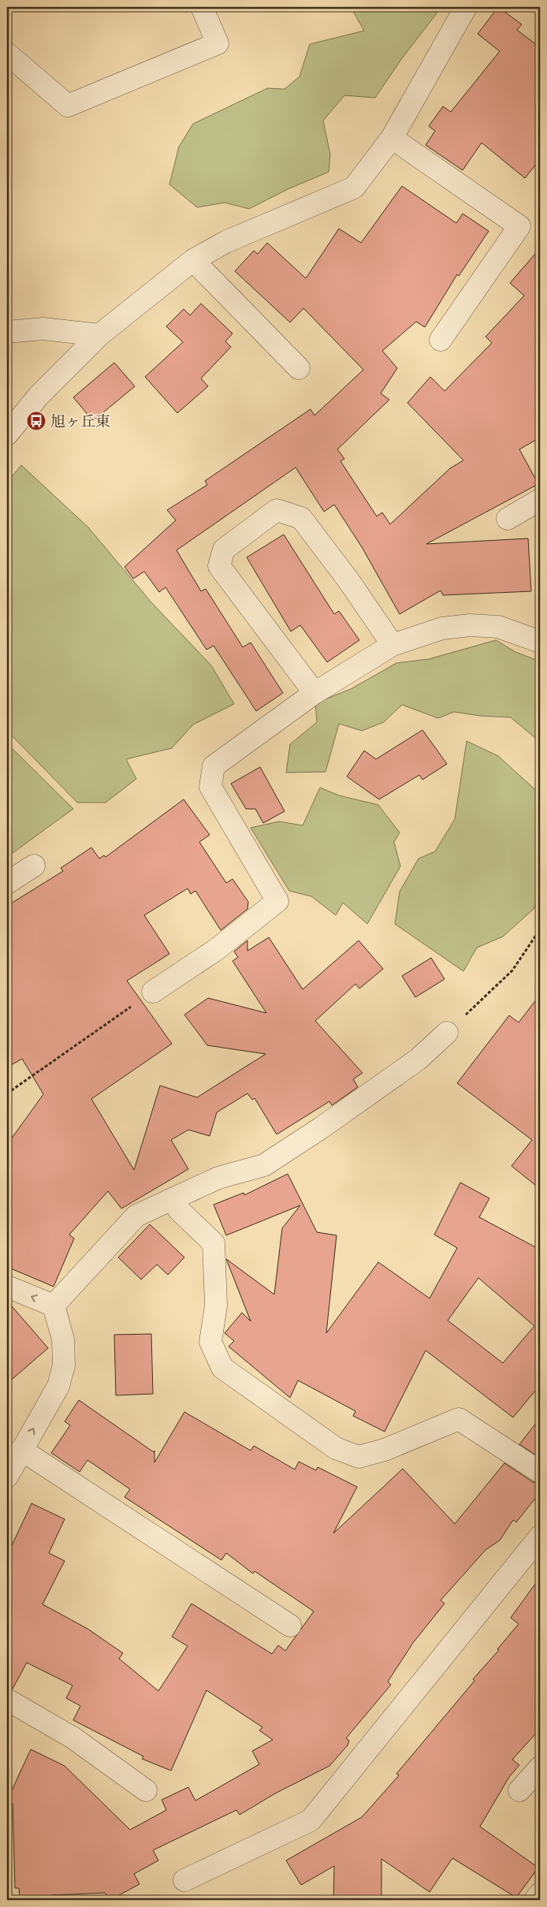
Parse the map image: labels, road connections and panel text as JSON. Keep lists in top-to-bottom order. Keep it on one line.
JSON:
{"places":{"bus stop":["旭ヶ丘東"]}}
